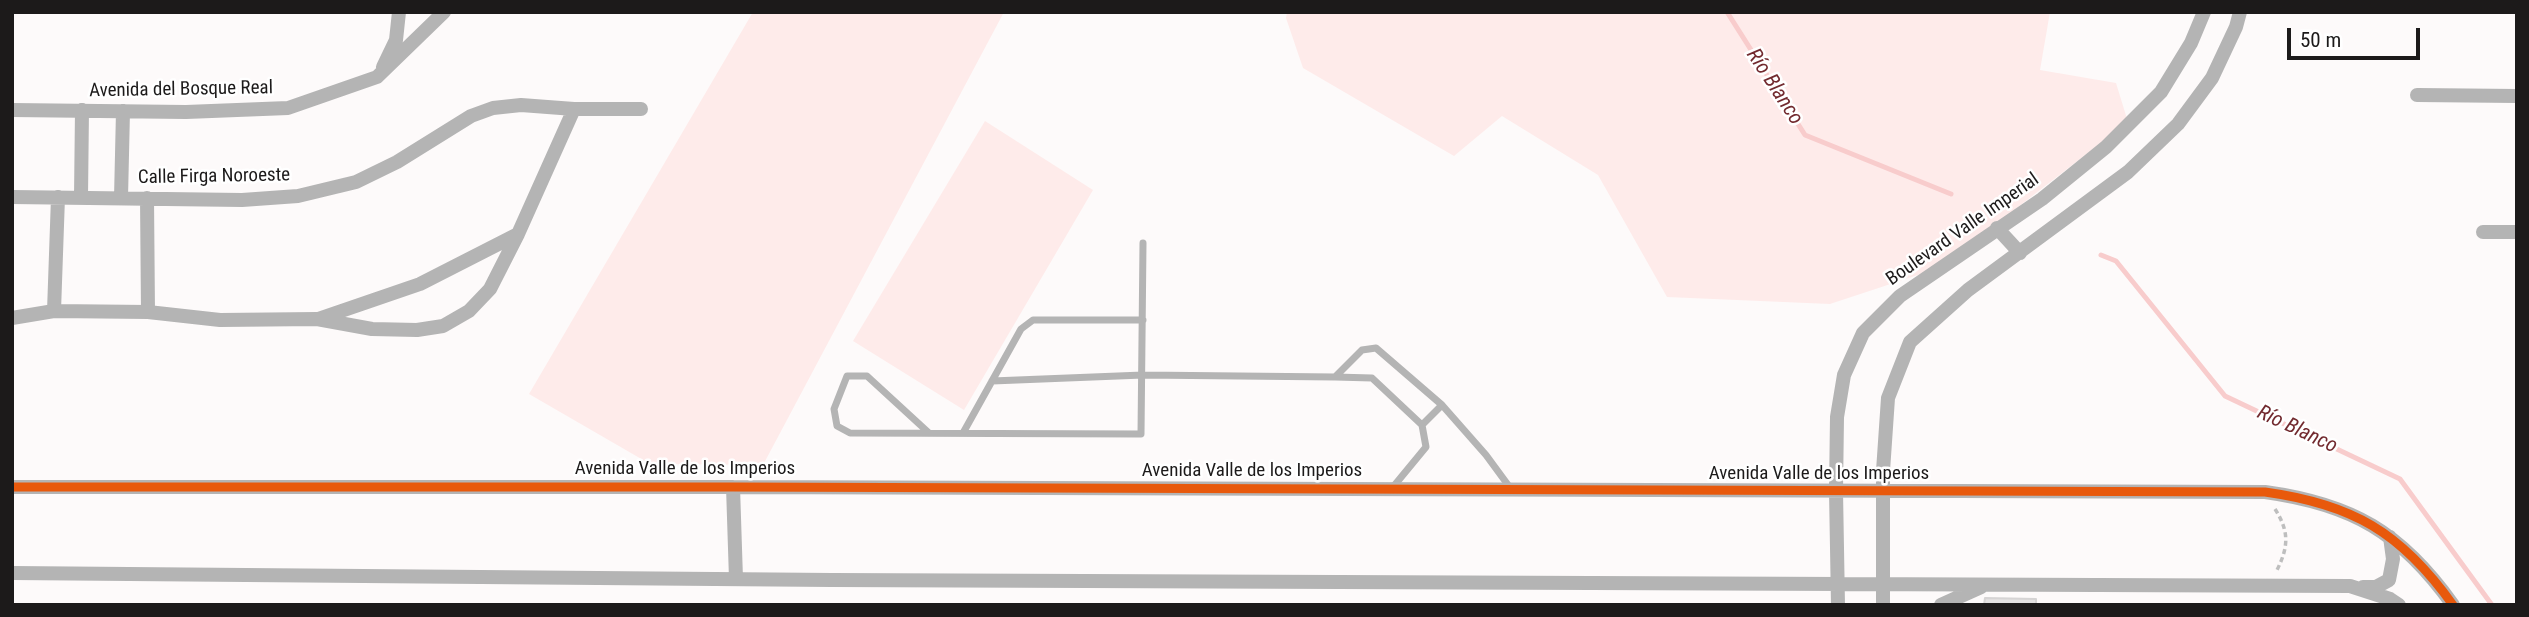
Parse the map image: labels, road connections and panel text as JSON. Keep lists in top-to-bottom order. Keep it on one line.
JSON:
{"streets":{"street":["Avenida del Bosque Real","Calle Firga Noroeste","Boulevard Valle Imperial","Avenida Valle de los Imperios"]},"crossings":[["Boulevard Valle Imperial","Avenida Valle de los Imperios"]],"water":["Río Blanco"],"scale_bar":"50 m"}
